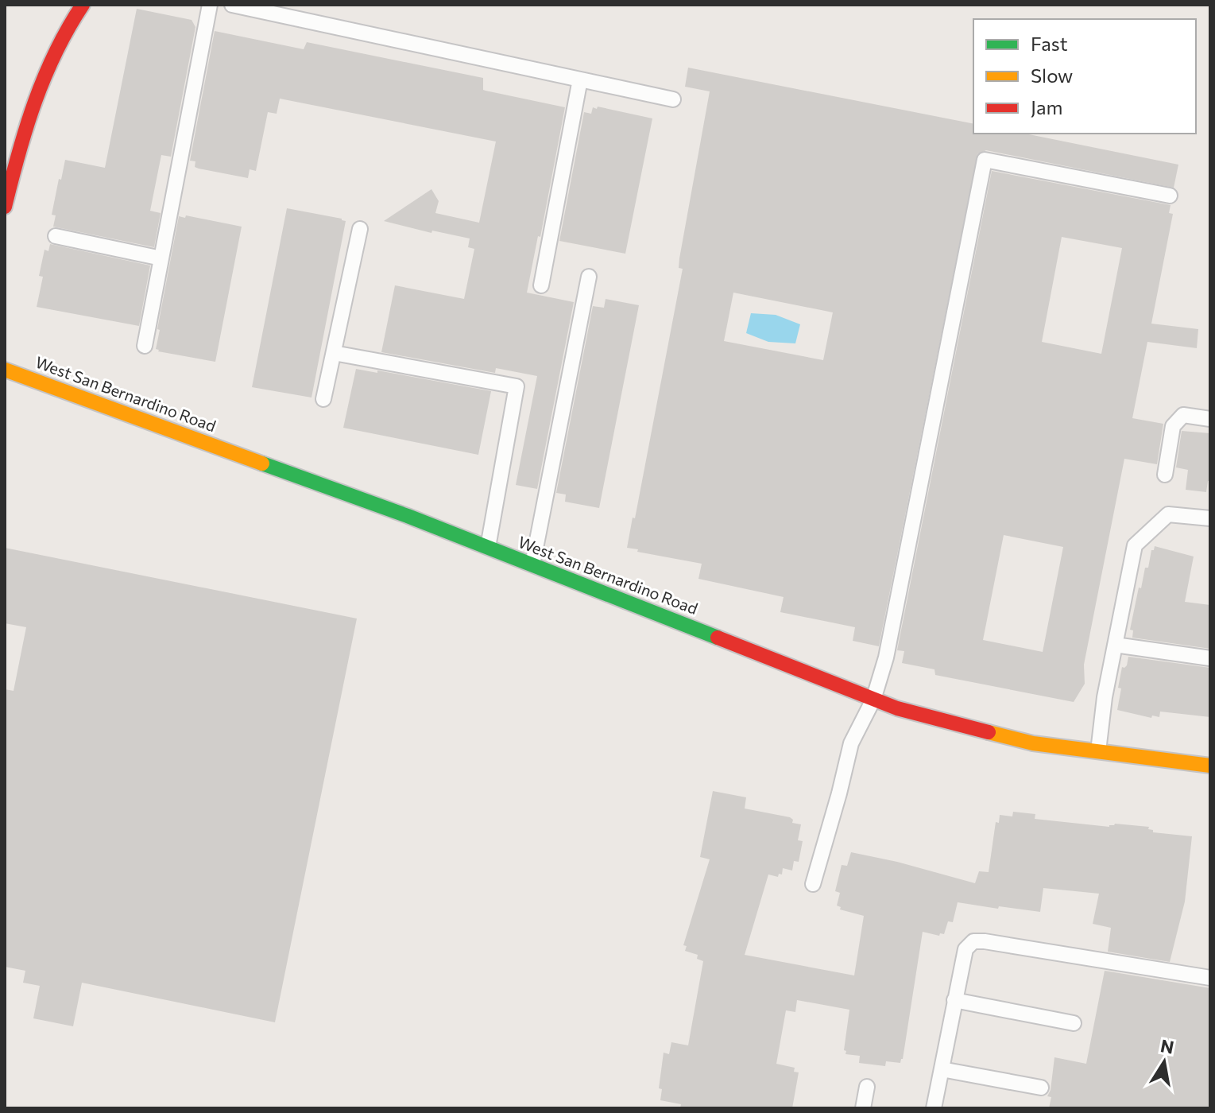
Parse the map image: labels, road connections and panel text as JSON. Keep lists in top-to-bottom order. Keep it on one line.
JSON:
{"streets":{"street":["West San Bernardino Road"]},"legend":["Fast","Slow","Jam"],"north":"top"}
